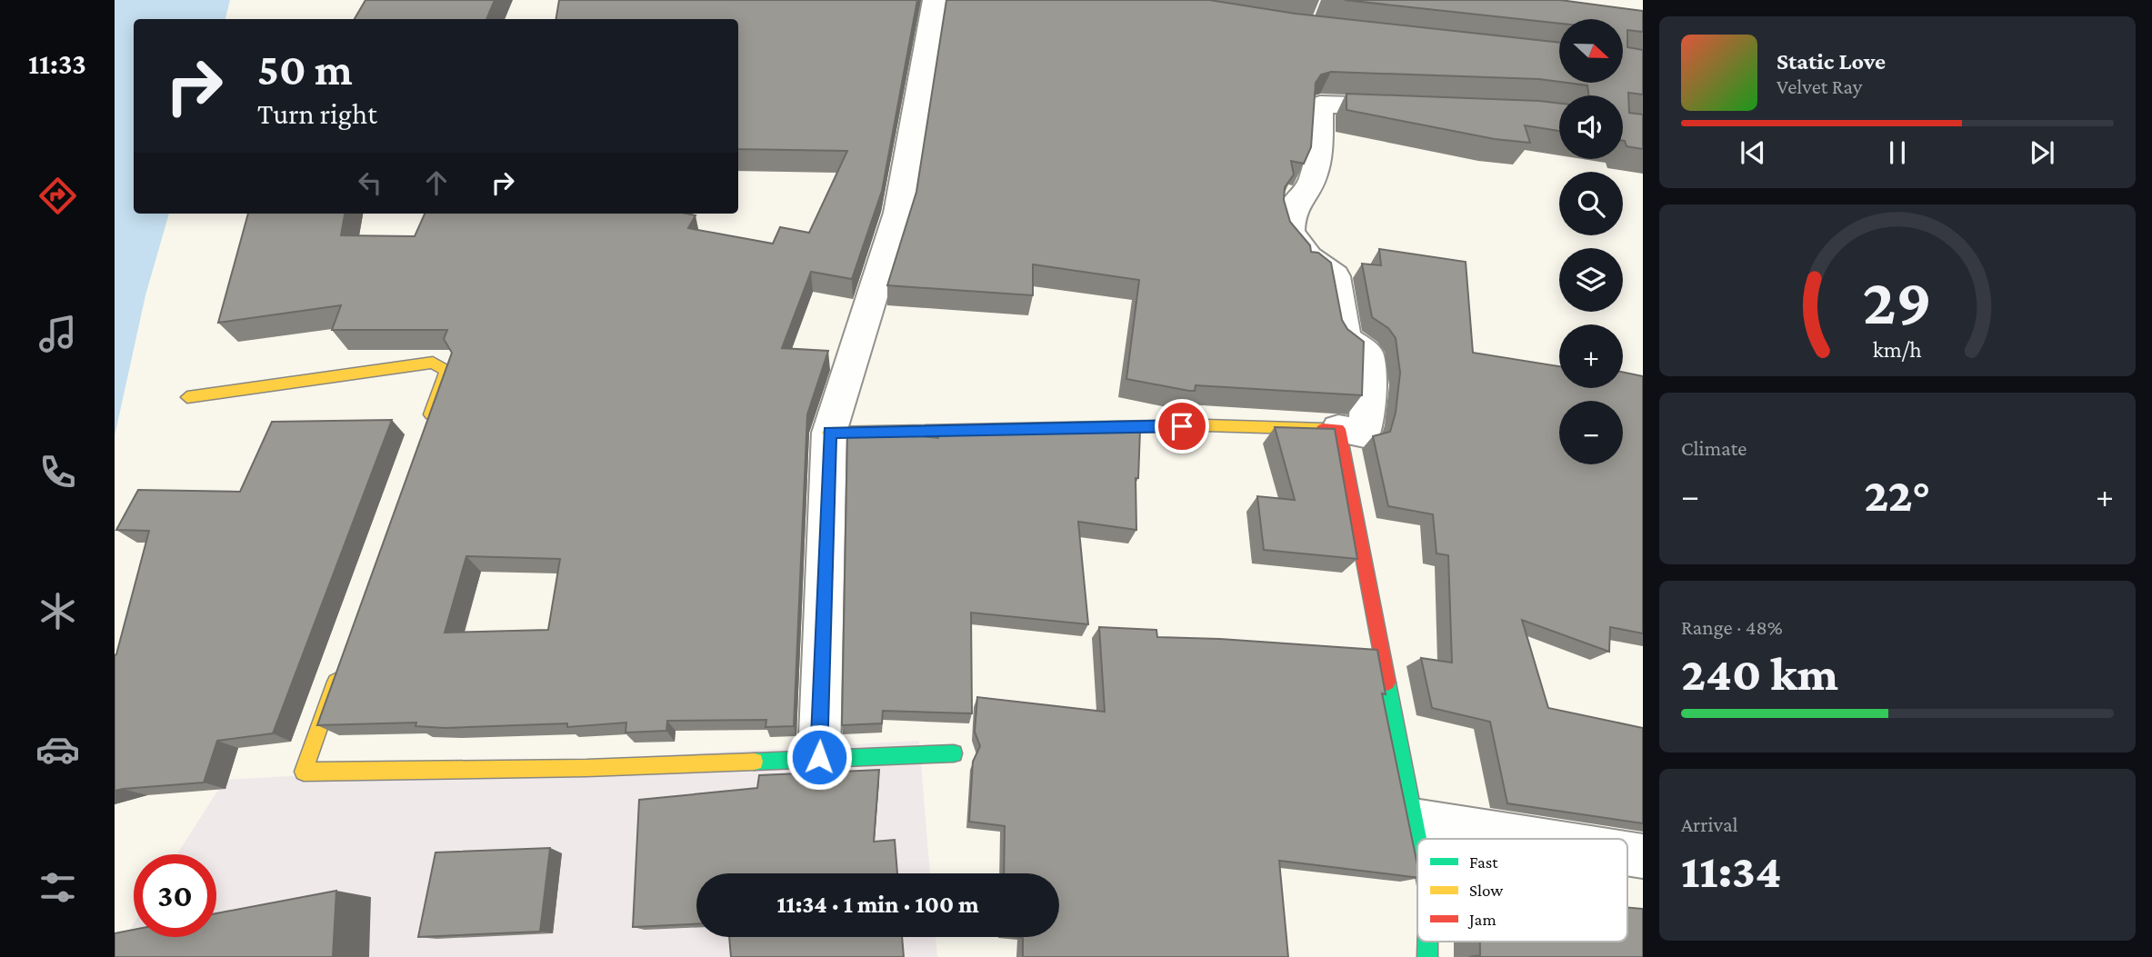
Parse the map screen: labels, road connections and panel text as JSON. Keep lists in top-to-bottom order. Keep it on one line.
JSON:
{"legend":["Fast","Slow","Jam"],"north":"right","page":{"tabs":"11:33","map_buttons":["+","−"],"turn":["50 m","Turn right"],"song":["Static Love","Velvet Ray"],"tile":["Climate",["Range · 48%","240 km"],["Arrival","11:34"]],"heat":["−","22°","+"],"limit":"30","trip":"11:34 · 1 min · 100 m","gauge":["29","km/h"]}}
